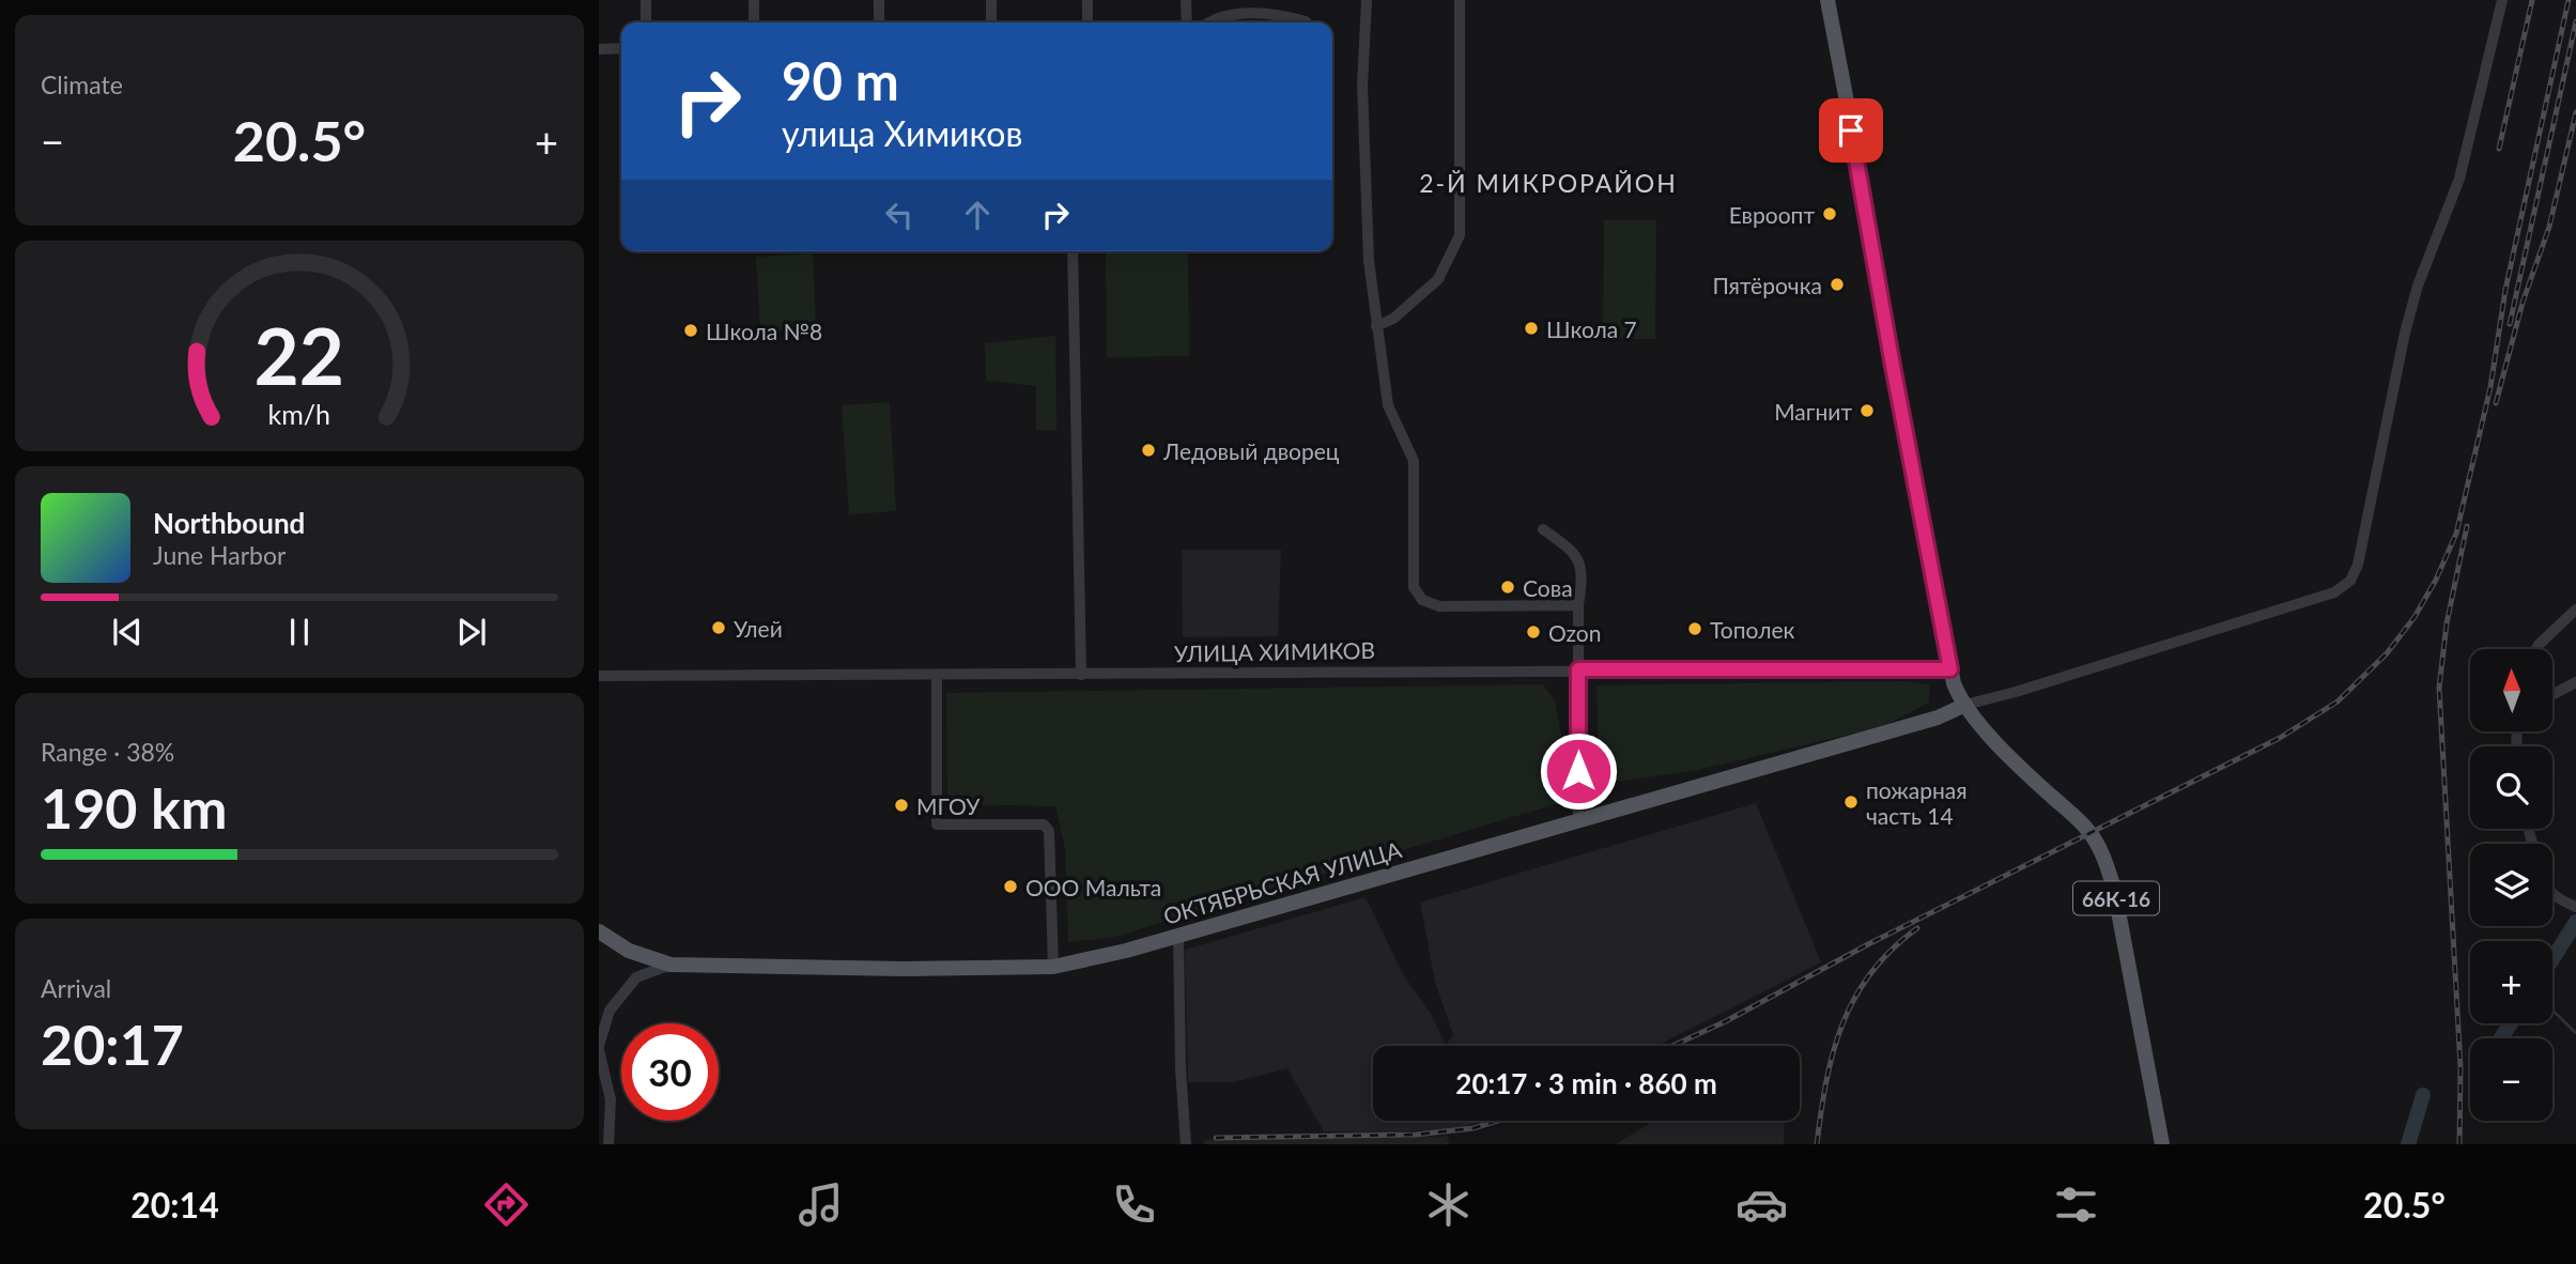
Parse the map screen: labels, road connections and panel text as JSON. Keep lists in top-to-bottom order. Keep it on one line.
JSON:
{"streets":{"main road":["ОКТЯБРЬСКАЯ УЛИЦА","66К-16"],"street":["УЛИЦА ХИМИКОВ"]},"crossings":[["УЛИЦА ХИМИКОВ","66К-16"],["ОКТЯБРЬСКАЯ УЛИЦА","66К-16"]],"districts":["2-Й МИКРОРАЙОН"],"places":["Евроопт","Пятёрочка","Школа 7","Школа №8","Магнит","Ледовый дворец","Сова","Улей","Тополек","Ozon","пожарная часть 14","МГОУ","ООО Мальта"],"north":"top","page":{"tile":["Climate",["Range · 38%","190 km"],["Arrival","20:17"]],"turn":["90 m","улица Химиков"],"heat":["−","20.5°","+"],"song":["Northbound","June Harbor"],"map_buttons":["+","−"],"limit":"30","trip":"20:17 · 3 min · 860 m","tabs":["20:14","20.5°"],"gauge":["22","km/h"]}}
